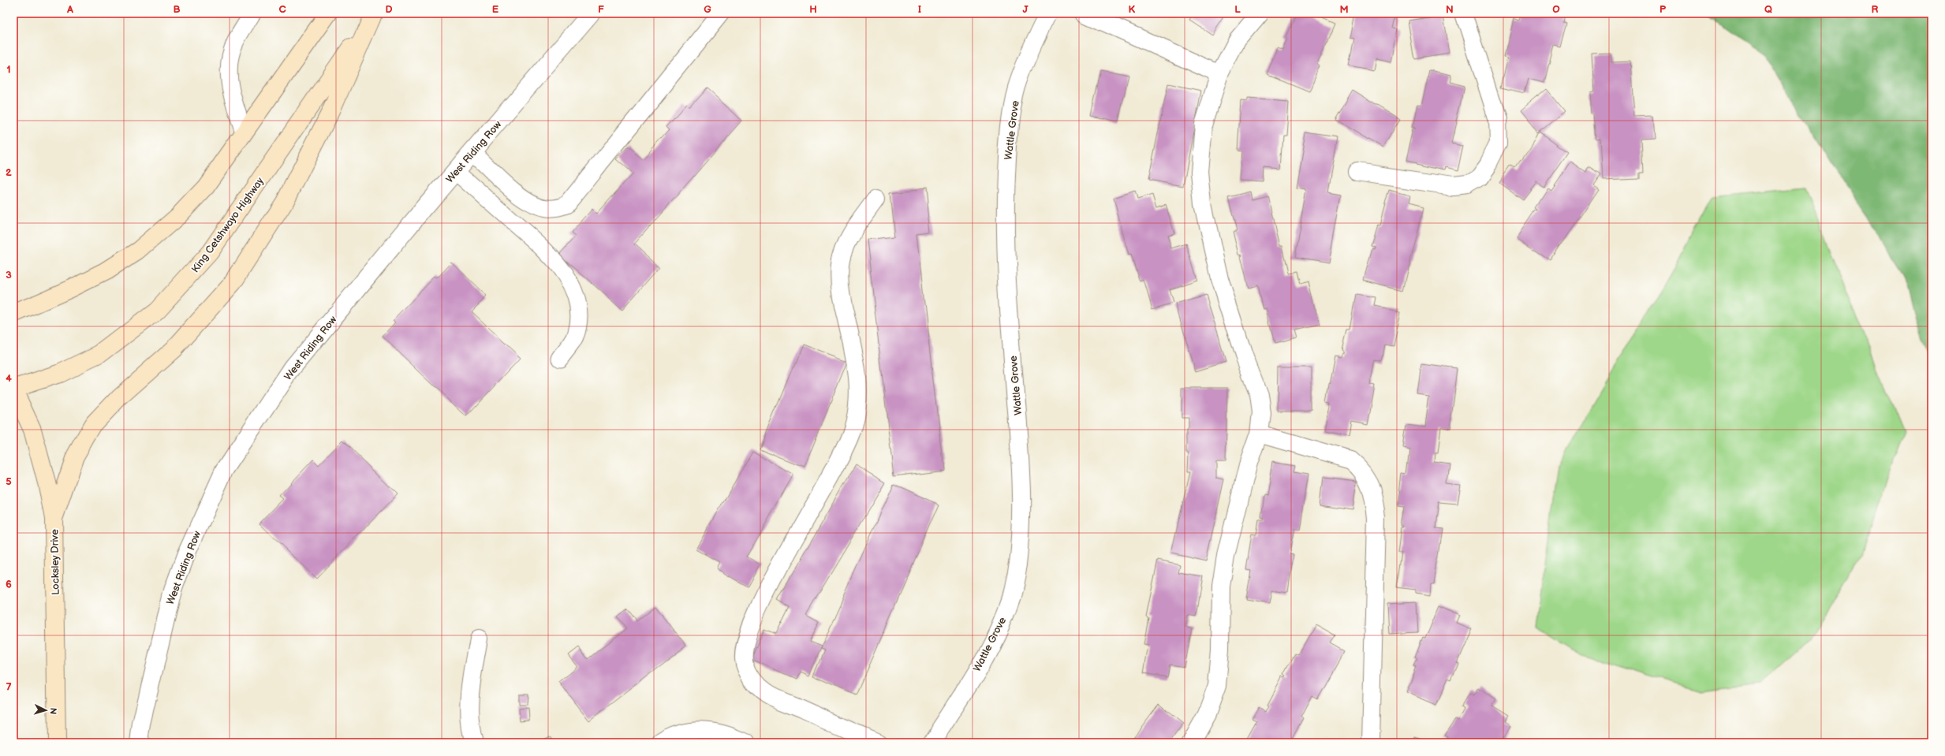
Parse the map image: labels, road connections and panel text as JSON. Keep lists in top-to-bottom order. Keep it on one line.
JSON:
{"streets":{"main road":["King Cetshwayo Highway","Locksley Drive"],"street":["Wattle Grove","West Riding Row"]},"crossings":[["King Cetshwayo Highway","Locksley Drive"]],"north":"right","grid":{"columns":["A","B","C","D","E","F","G","H","I","J","K","L","M","N","O","P","Q","R"],"rows":["1","2","3","4","5","6","7"]}}
